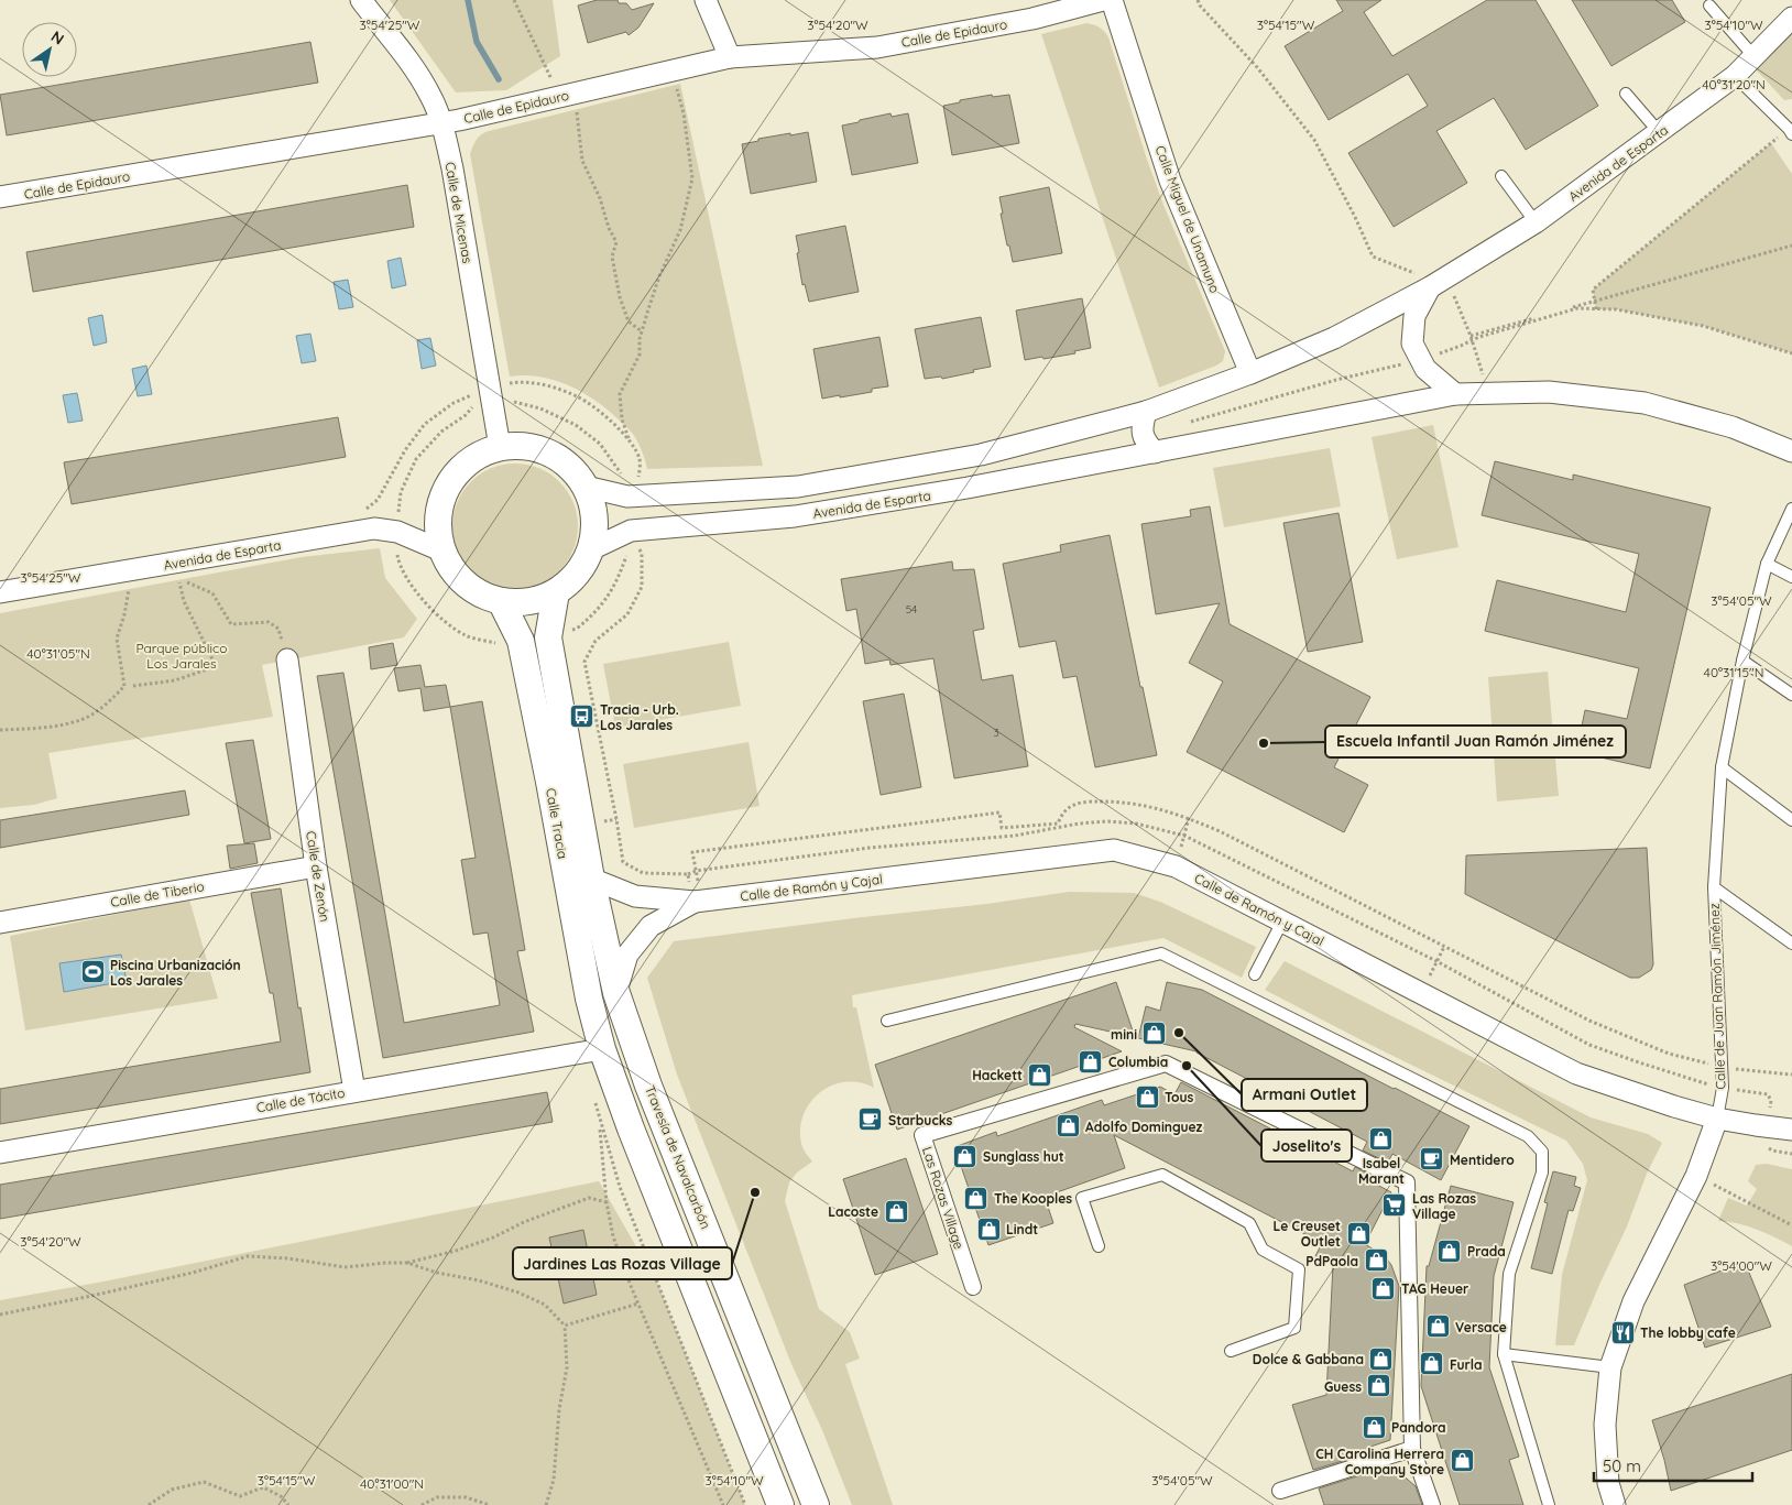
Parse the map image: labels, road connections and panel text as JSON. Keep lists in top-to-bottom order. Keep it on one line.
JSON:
{"streets":{"street":["Calle de Epidauro","Avenida de Esparta","Calle de Micenas","Calle Miguel de Unamuno","Calle Tracia","Calle de Zenón","Calle de Ramón y Cajal","Calle de Tiberio","Calle de Juan Ramón Jiménez","Calle de Tácito","Travesía de Navalcarbón","Las Rozas Village"]},"crossings":[["Calle de Epidauro","Calle de Micenas"],["Avenida de Esparta","Calle de Micenas"],["Avenida de Esparta","Calle Miguel de Unamuno"],["Avenida de Esparta","Calle Tracia"],["Calle de Micenas","Calle Tracia"],["Calle Tracia","Calle de Ramón y Cajal"],["Calle Tracia","Calle de Tácito"],["Calle Tracia","Travesía de Navalcarbón"],["Calle de Zenón","Calle de Tiberio"],["Calle de Zenón","Calle de Tácito"],["Calle de Ramón y Cajal","Calle de Juan Ramón Jiménez"],["Calle de Ramón y Cajal","Travesía de Navalcarbón"]],"parks":["Parque público Los Jarales"],"places":{"bus stop":["Tracia - Urb. Los Jarales"],"other":["Escuela Infantil Juan Ramón Jiménez","Armani Outlet","Joselito's","Jardines Las Rozas Village"],"sports":["Piscina Urbanización Los Jarales"],"shop":["mini","Columbia","Hackett","Tous","Adolfo Dominguez","Isabel Marant","Sunglass hut","The Kooples","Lacoste","Lindt","Le Creuset Outlet","Prada","PdPaola","TAG Heuer","Versace","Dolce & Gabbana","Furla","Guess","Pandora","CH Carolina Herrera Company Store"],"cafe":["Starbucks","Mentidero"],"supermarket":["Las Rozas Village"],"restaurant":["The lobby cafe"]},"house_numbers":["54","3"],"scale_bar":"50 m","north":"top right","coordinates":["3°54'20\"W","3°54'25\"W","3°54'15\"W","3°54'10\"W","40°31'20\"N","3°54'05\"W","40°31'05\"N","40°31'15\"N","3°54'00\"W","40°31'00\"N"]}
